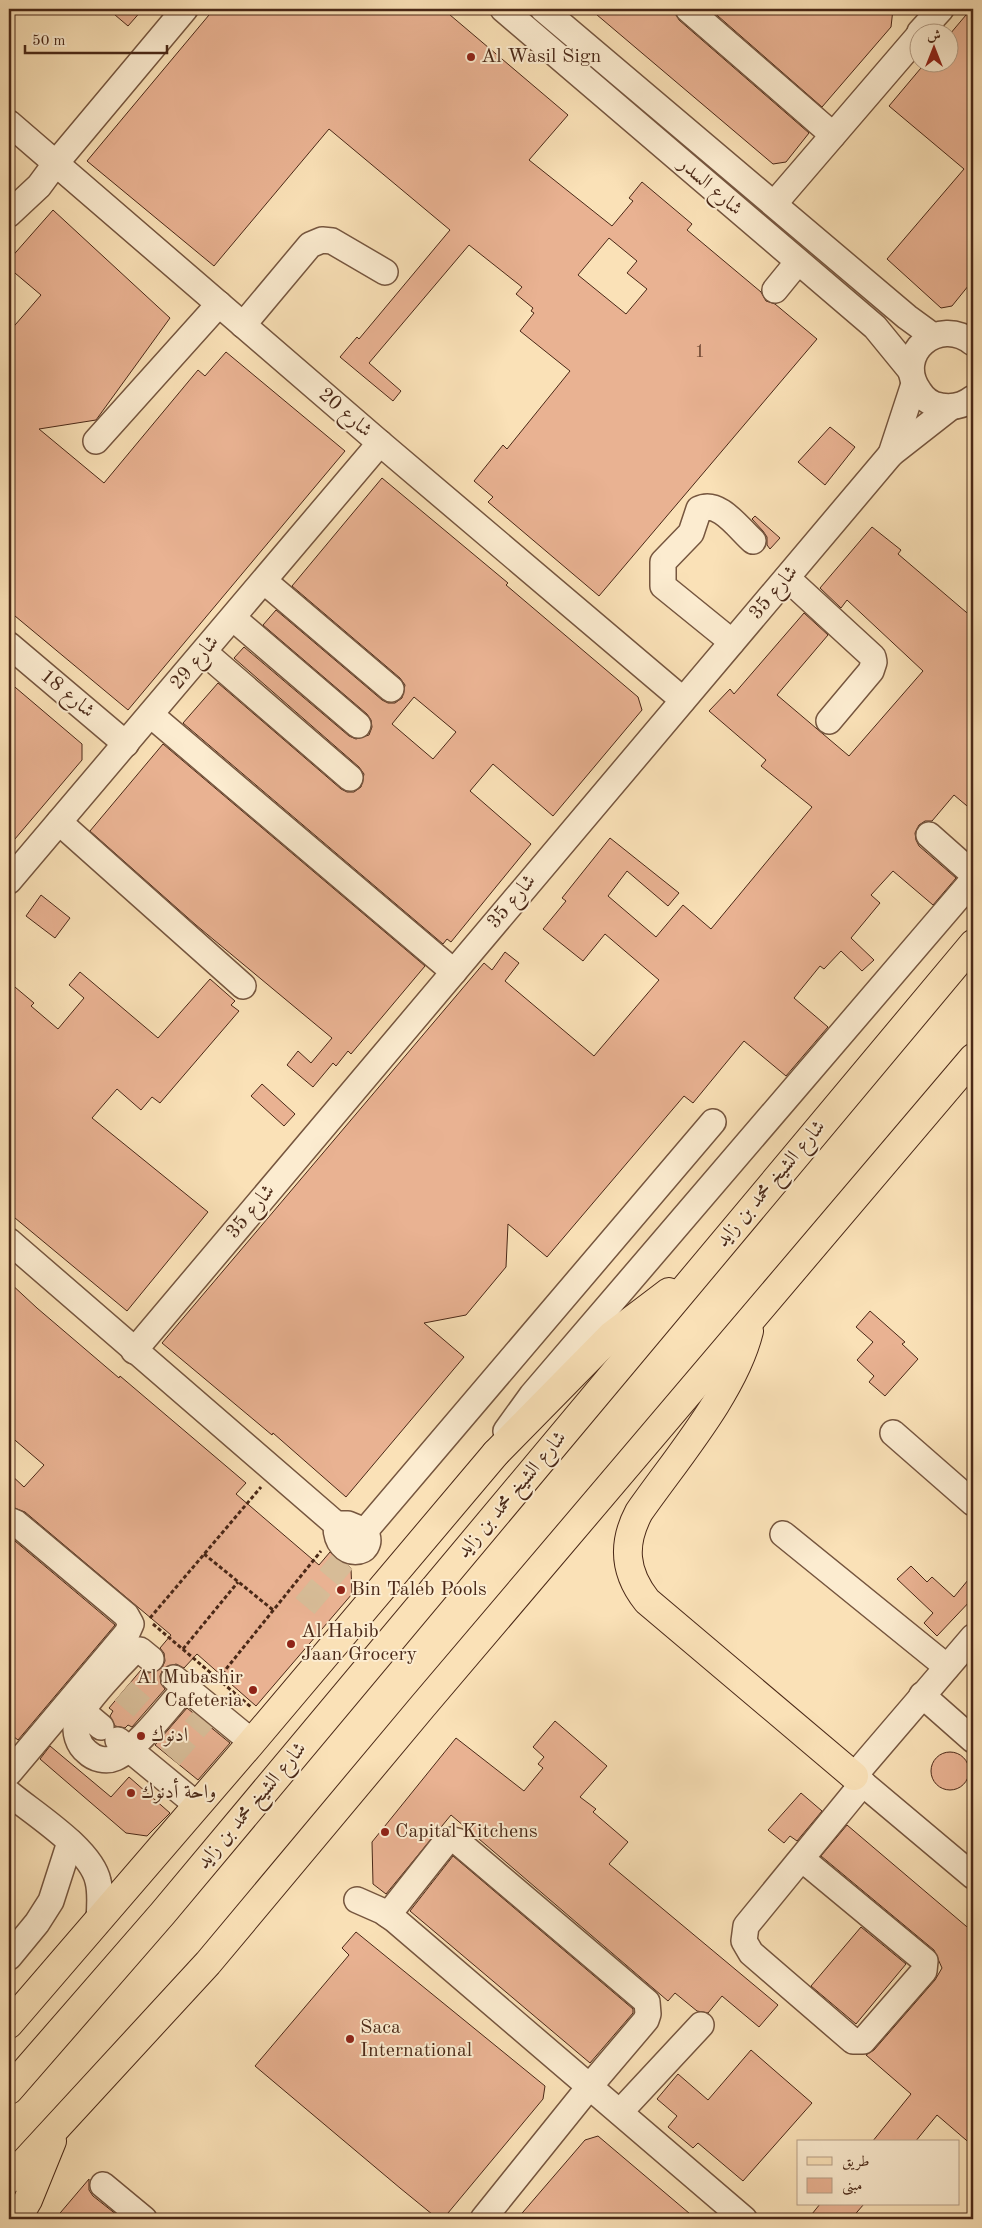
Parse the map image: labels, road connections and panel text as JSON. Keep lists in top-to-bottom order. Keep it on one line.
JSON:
{"streets":{"main road":["شارع الشيخ محمد بن زايد"],"street":["شارع السدر","شارع 20","شارع 35","شارع 29","شارع 18"]},"crossings":[["شارع السدر","شارع 35"],["شارع 20","شارع 35"],["شارع 20","شارع 29"],["شارع 29","شارع 18"]],"places":["Al Wasil Sign","Bin Taleb Pools","Al Habib Jaan Grocery","Al Mubashir Cafeteria","ادنوك","واحة أدنوك","Capital Kitchens","Saca International"],"house_numbers":["1"],"legend":["طريق","مبنى"],"scale_bar":"50 m","north":"top"}
